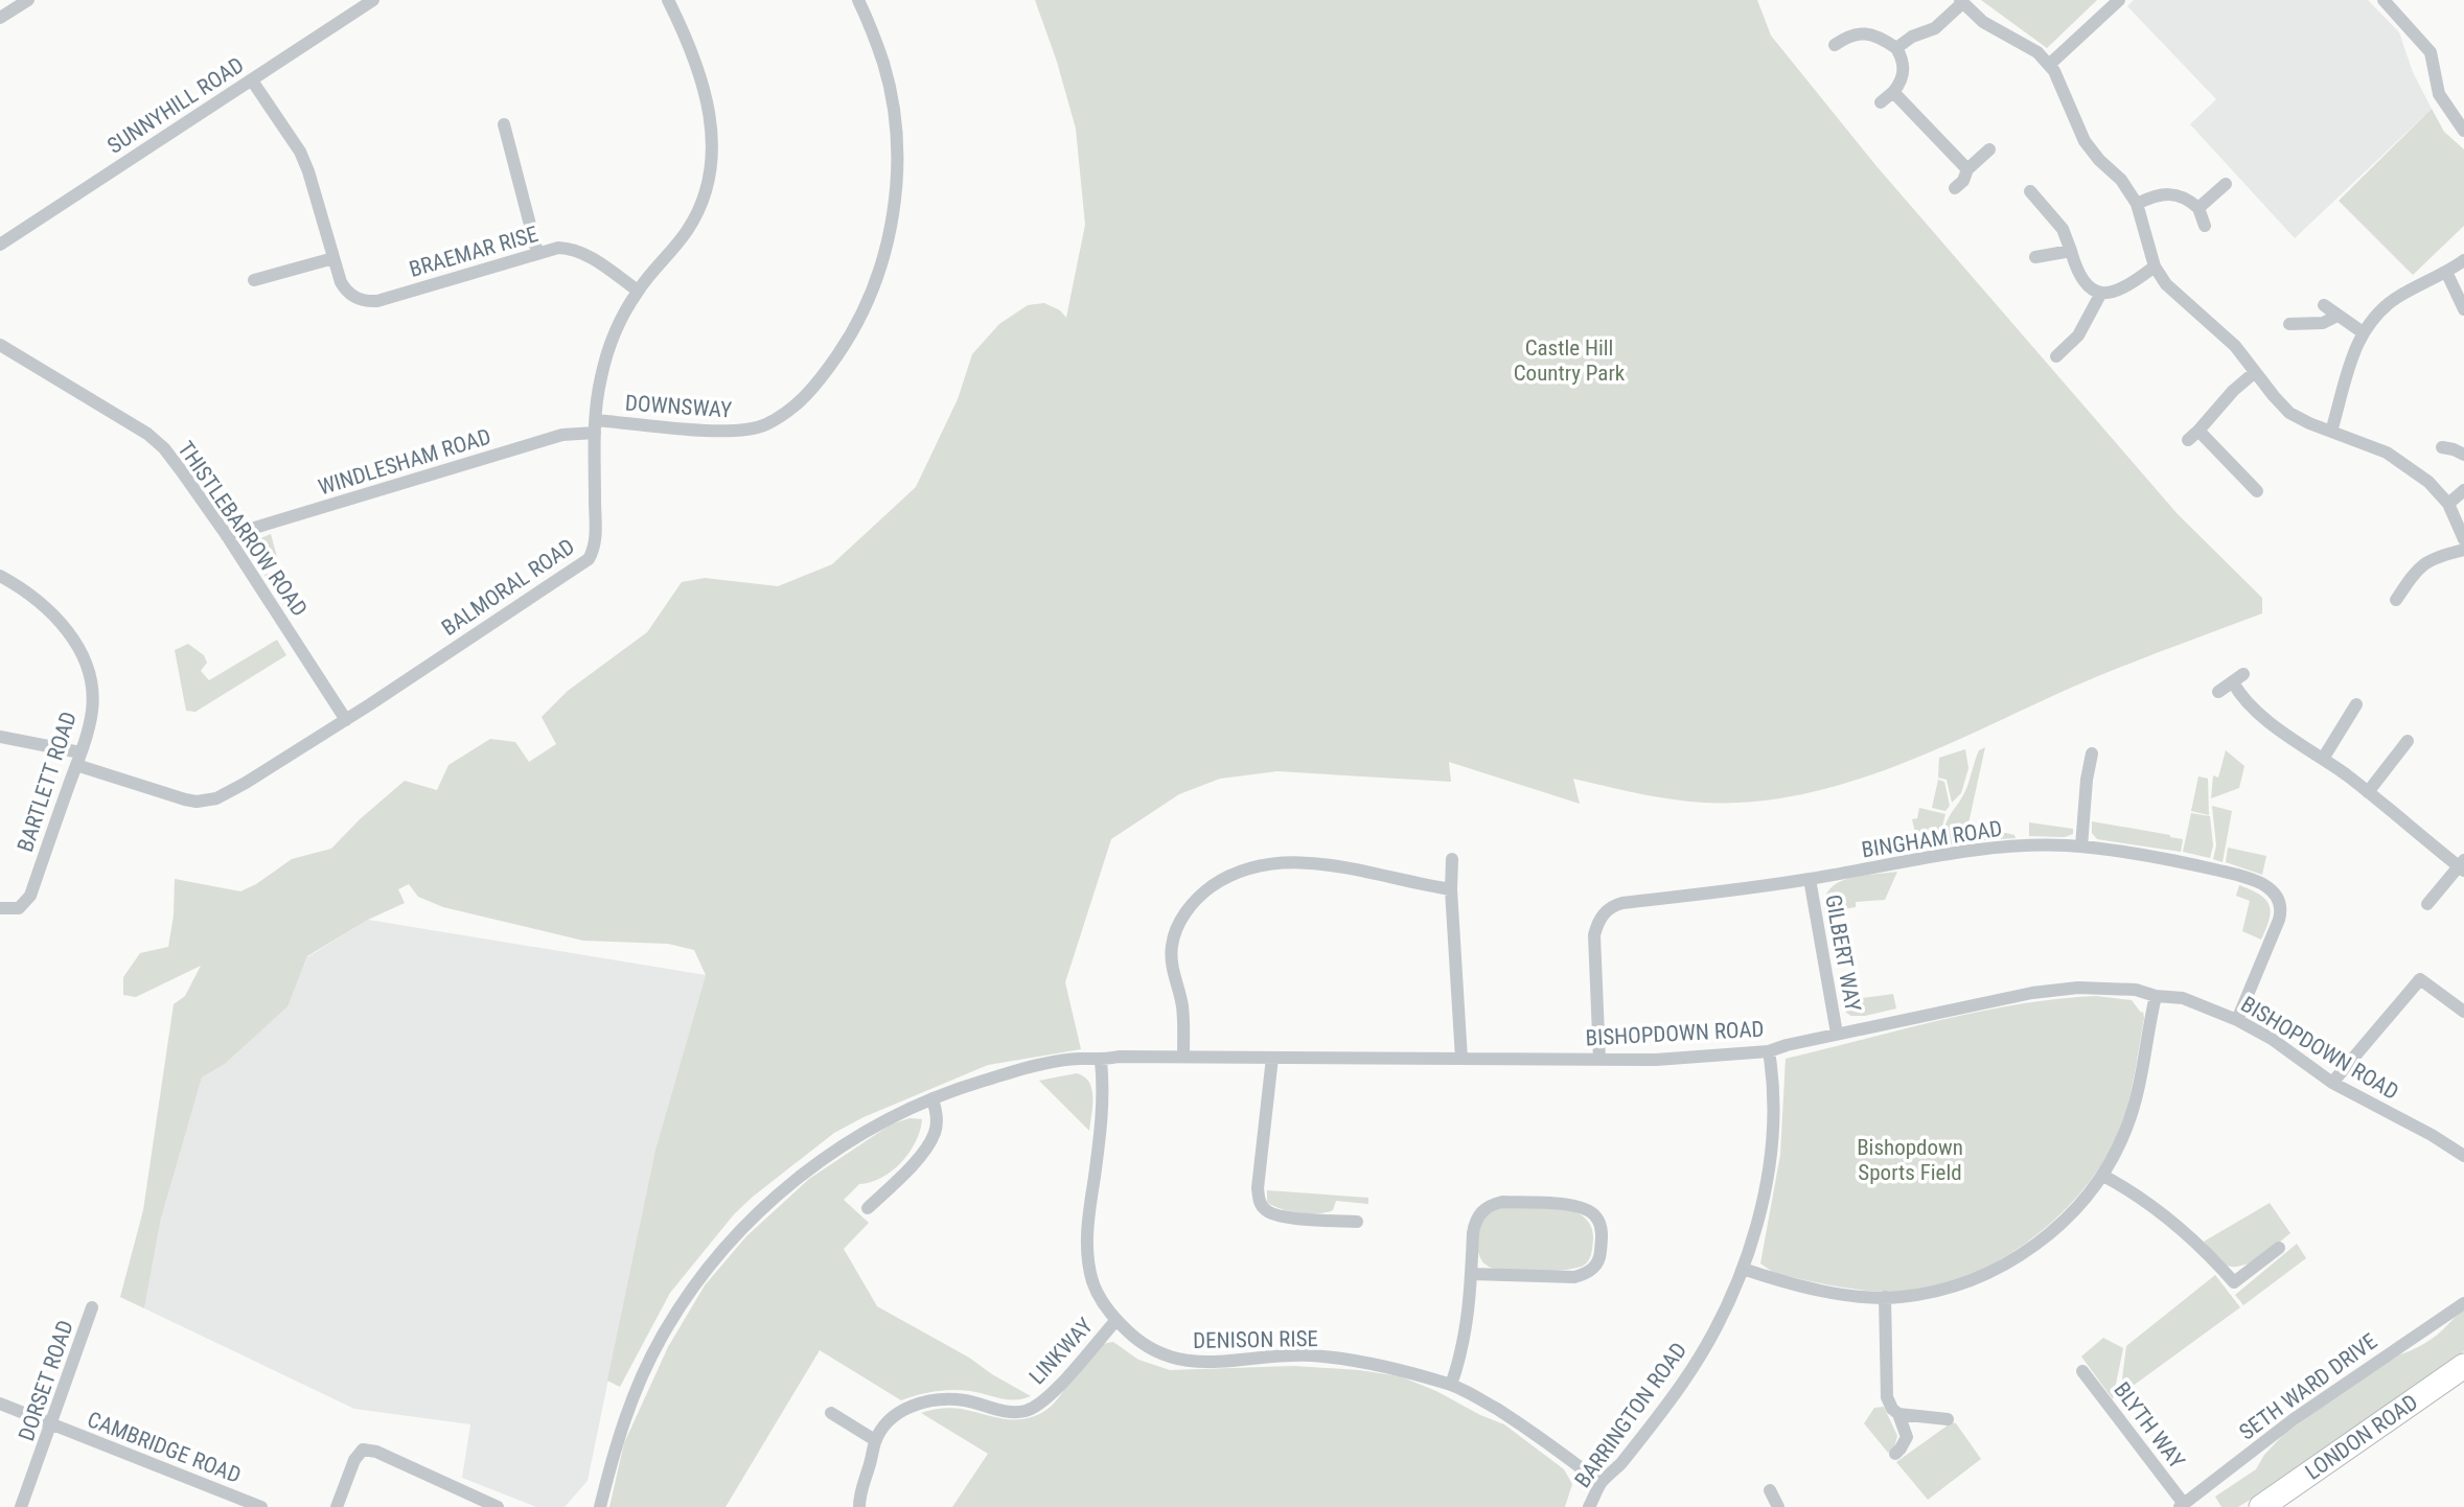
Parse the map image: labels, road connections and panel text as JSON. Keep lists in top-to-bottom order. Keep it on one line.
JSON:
{"streets":{"highway":["LONDON ROAD"],"street":["SUNNYHILL ROAD","BRAEMAR RISE","DOWNSWAY","WINDLESHAM ROAD","THISTLEBARROW ROAD","BALMORAL ROAD","BARTLETT ROAD","BINGHAM ROAD","GILBERT WAY","BISHOPDOWN ROAD","DENISON RISE","LINKWAY","DORSET ROAD","SETH WARD DRIVE","BARRINGTON ROAD","BLYTH WAY","CAMBRIDGE ROAD"]},"crossings":[["SUNNYHILL ROAD","BRAEMAR RISE"],["BRAEMAR RISE","BALMORAL ROAD"],["DOWNSWAY","WINDLESHAM ROAD"],["DOWNSWAY","BALMORAL ROAD"],["WINDLESHAM ROAD","THISTLEBARROW ROAD"],["WINDLESHAM ROAD","BALMORAL ROAD"],["THISTLEBARROW ROAD","BALMORAL ROAD"],["BALMORAL ROAD","BARTLETT ROAD"],["BINGHAM ROAD","GILBERT WAY"],["BINGHAM ROAD","BISHOPDOWN ROAD"],["GILBERT WAY","BISHOPDOWN ROAD"],["BISHOPDOWN ROAD","DENISON RISE"],["BISHOPDOWN ROAD","BARRINGTON ROAD"],["DENISON RISE","LINKWAY"],["DENISON RISE","BARRINGTON ROAD"],["DORSET ROAD","CAMBRIDGE ROAD"],["SETH WARD DRIVE","BLYTH WAY"]],"parks":["Castle Hill Country Park","Bishopdown Sports Field"]}
